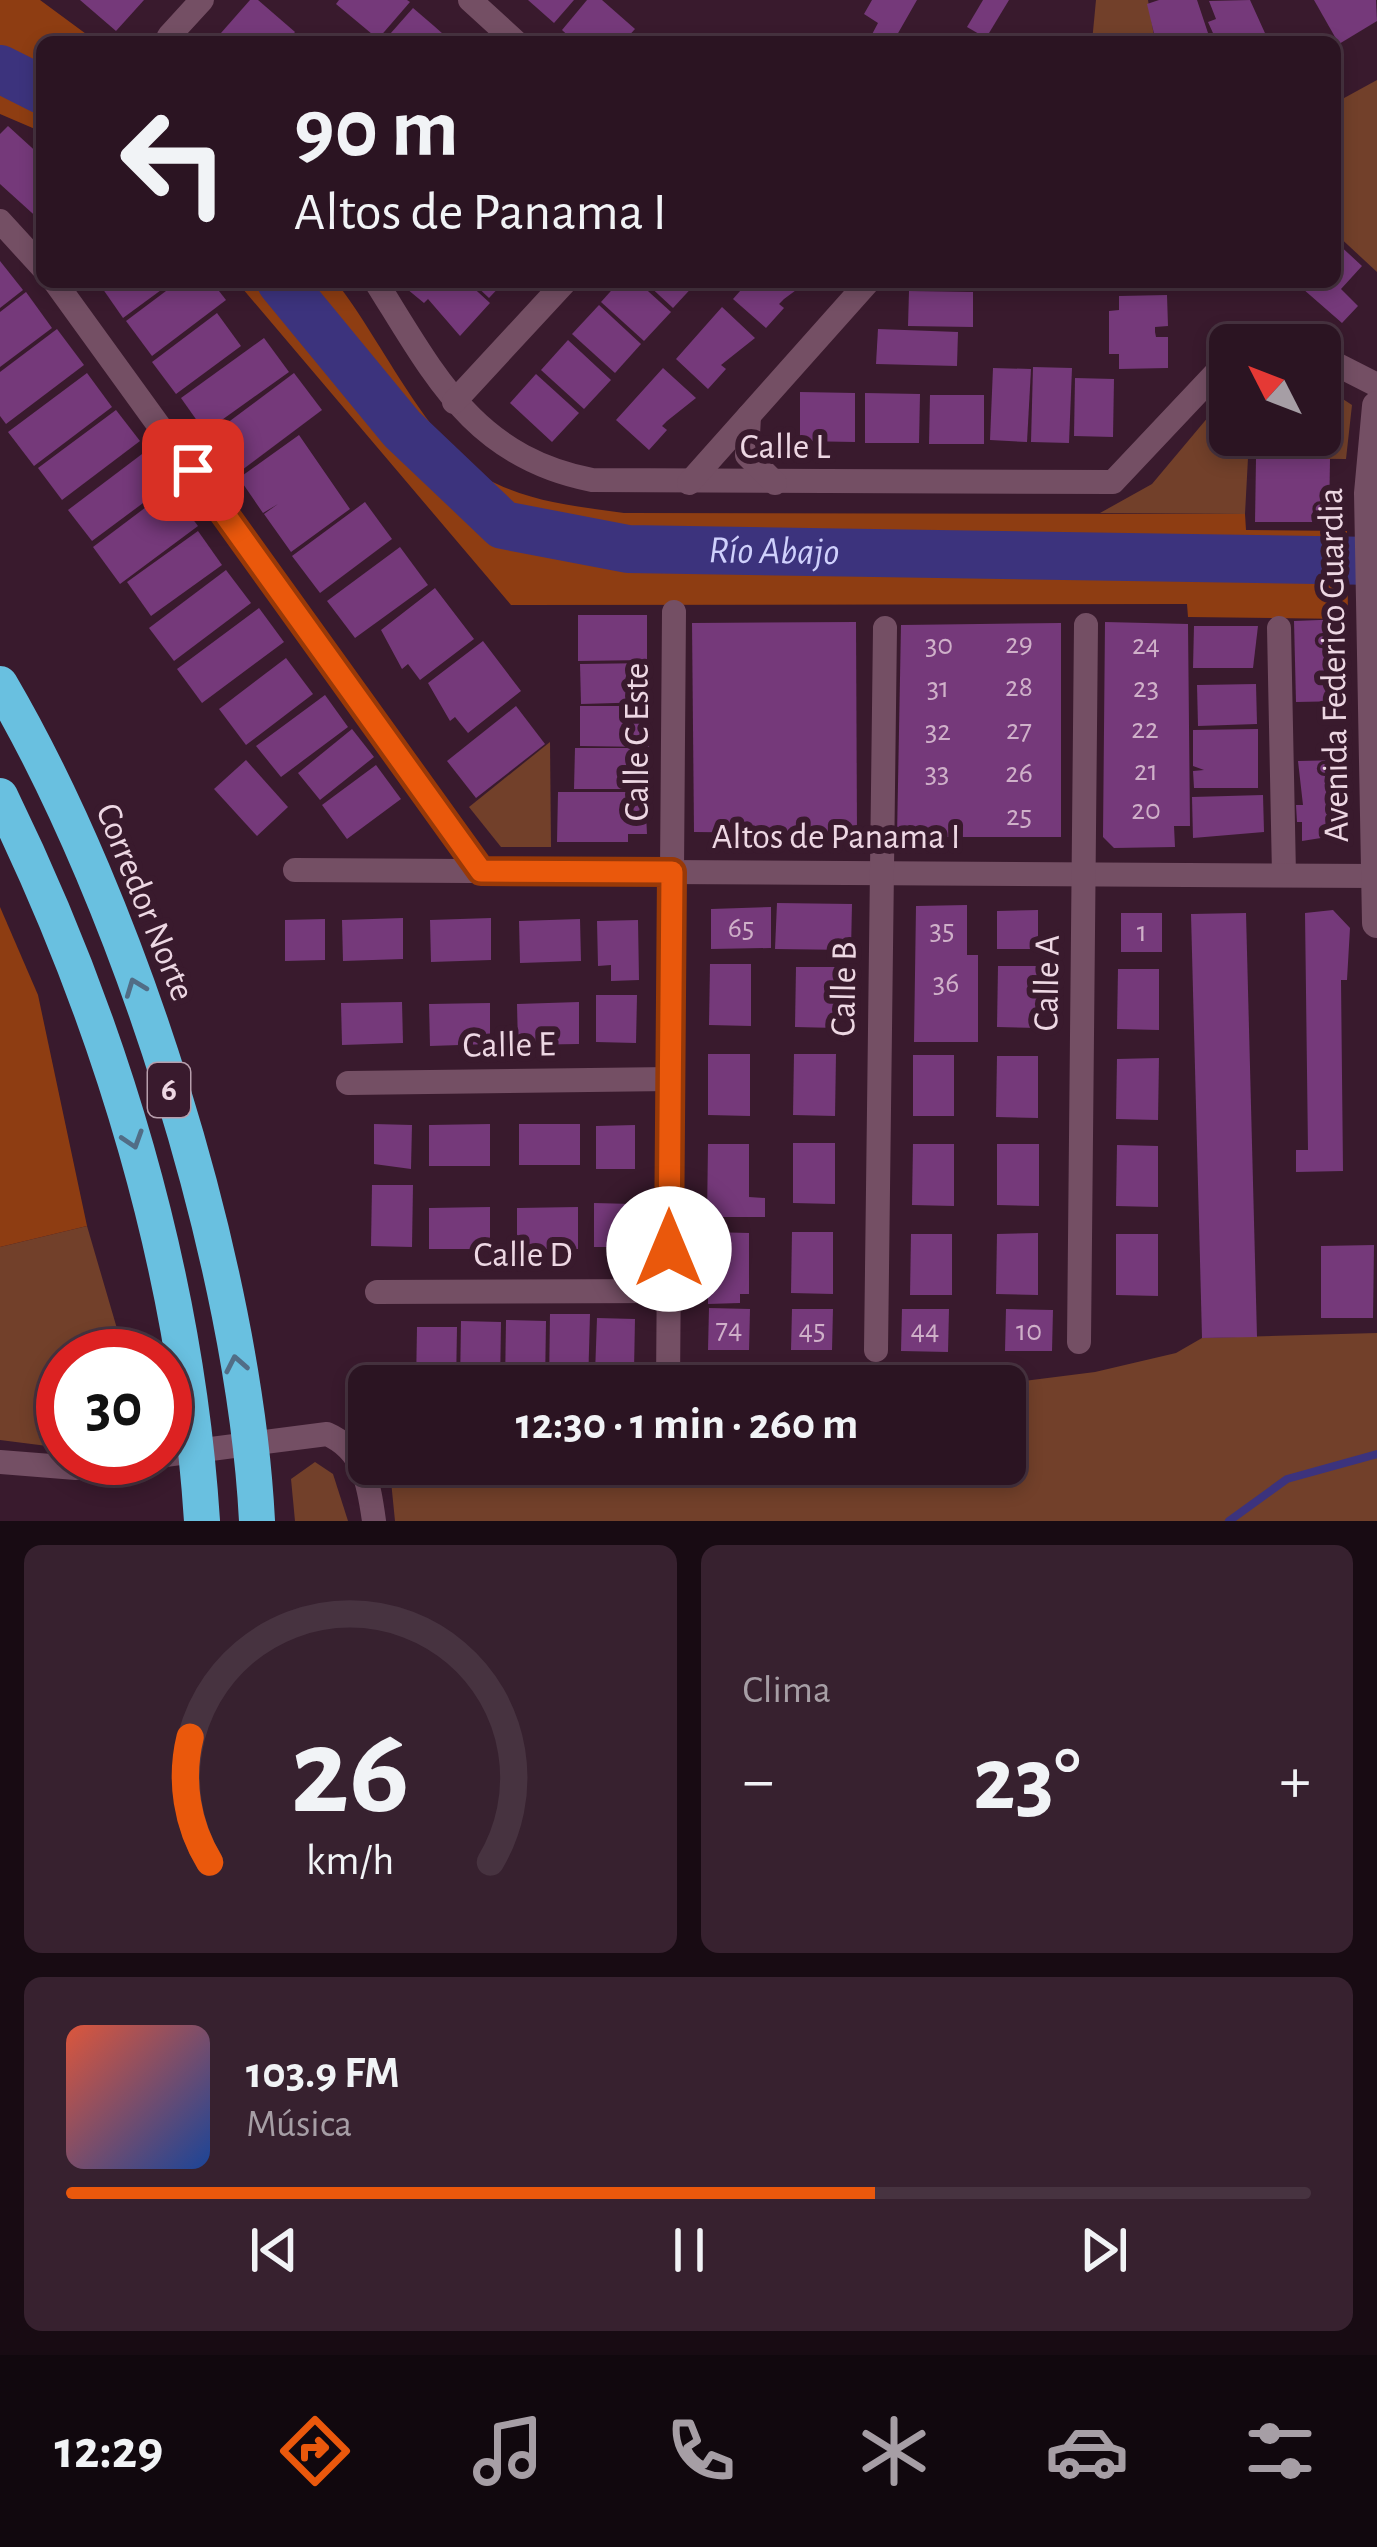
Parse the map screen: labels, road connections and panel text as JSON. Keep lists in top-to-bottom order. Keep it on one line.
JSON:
{"streets":{"highway":["Corredor Norte","6"],"street":["Calle L","Avenida Federico Guardia","Calle C Este","Altos de Panama I","Calle A","Calle B","Calle E","Calle D"]},"crossings":[["Avenida Federico Guardia","Altos de Panama I"],["Calle C Este","Altos de Panama I"],["Calle C Este","Calle E"],["Calle C Este","Calle D"],["Altos de Panama I","Calle A"],["Altos de Panama I","Calle B"]],"water":["Río Abajo"],"house_numbers":["29","30","24","28","31","23","22","27","32","21","33","26","20","25","65","35","1","36","74","45","44","10"],"north":"top left","page":{"turn":["90 m","Altos de Panama I"],"limit":"30","trip":"12:30 · 1 min · 260 m","tile":"Clima","heat":["−","23°","+"],"song":["103.9 FM","Música"],"tabs":"12:29","gauge":["26","km/h"]}}
